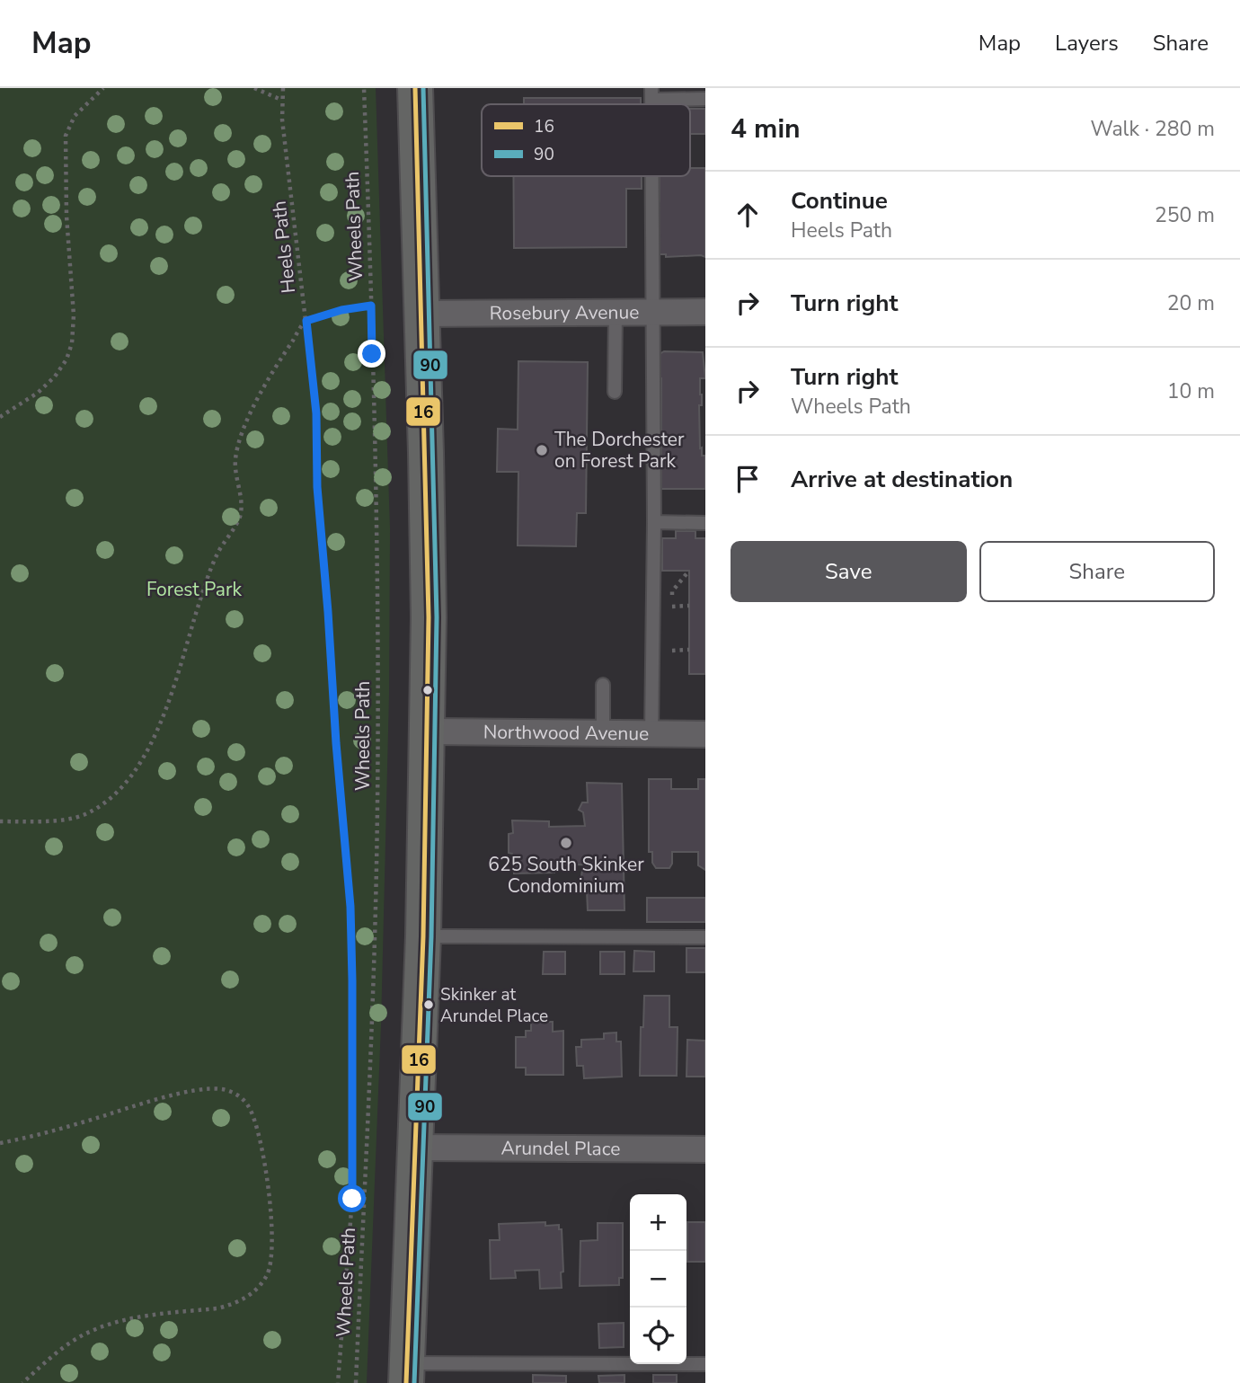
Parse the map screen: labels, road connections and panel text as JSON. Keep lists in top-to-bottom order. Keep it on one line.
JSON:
{"streets":{"street":["Rosebury Avenue","Northwood Avenue","Arundel Place"],"path":["Wheels Path","Heels Path"]},"parks":["Forest Park"],"places":["The Dorchester on Forest Park","625 South Skinker Condominium","Skinker at Arundel Place"],"lines":["transit line 16","transit line 90"],"legend":["16","90"],"page":{"header":"Map","nav":["Map","Layers","Share"],"heading":["4 min","Walk · 280 m"],"list":[["Continue","Heels Path","250 m"],["Turn right","20 m"],["Turn right","Wheels Path","10 m"],"Arrive at destination"],"buttons":["Save","Share"],"map_buttons":["+","−"]}}
